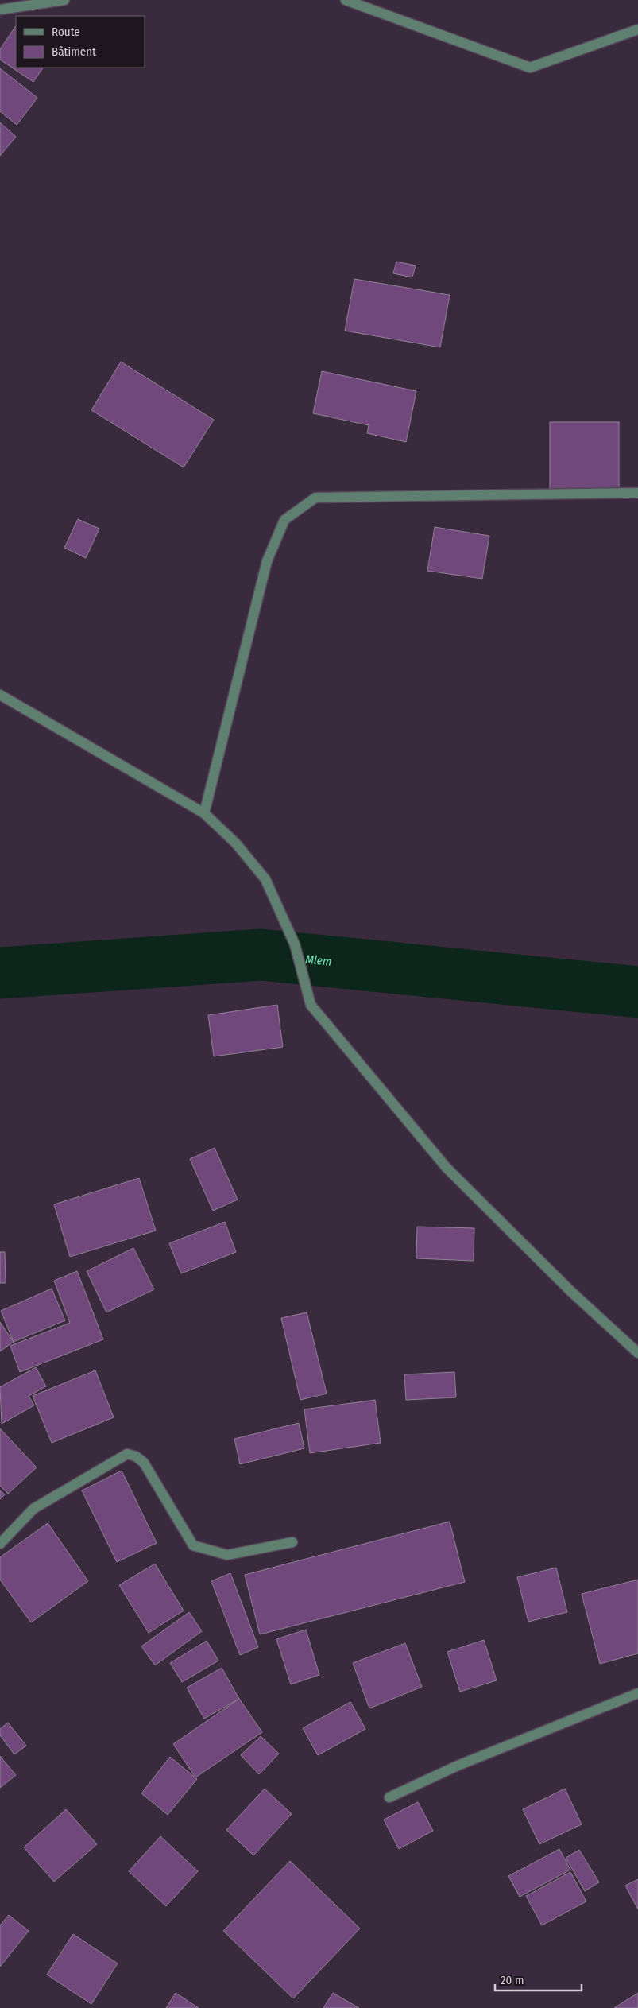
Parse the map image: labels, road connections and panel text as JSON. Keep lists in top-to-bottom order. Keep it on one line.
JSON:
{"water":["Mlem"],"legend":["Route","Bâtiment"],"scale_bar":"20 m"}
